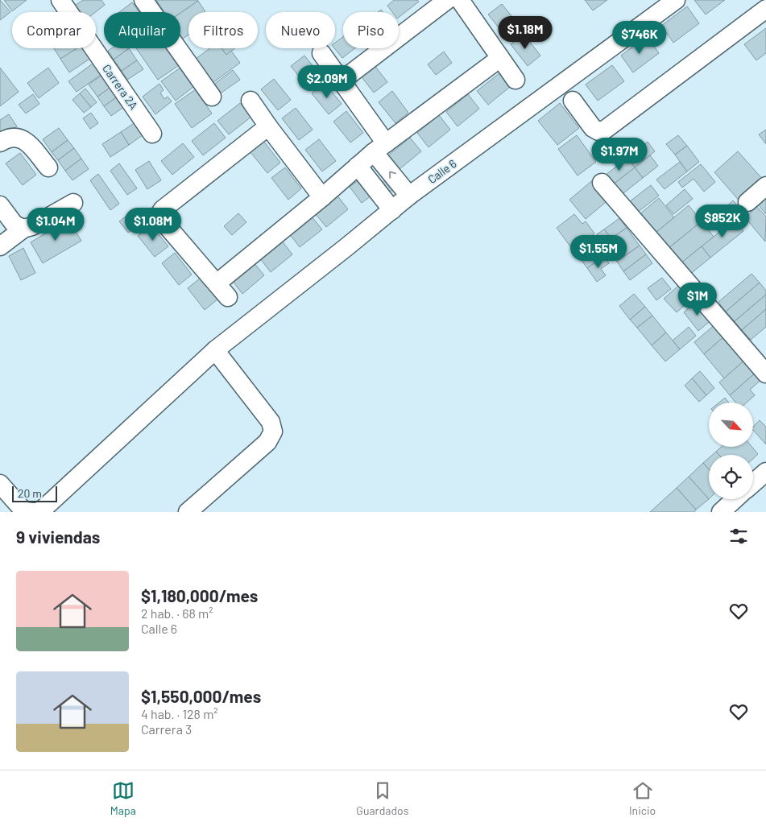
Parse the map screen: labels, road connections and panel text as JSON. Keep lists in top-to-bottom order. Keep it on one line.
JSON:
{"streets":{"street":["Carrera 2A","Calle 6"]},"scale_bar":"20 m","north":"bottom right","page":{"chip":["Comprar","Alquilar","Filtros","Nuevo","Piso"],"price":["$1.18M","$746K","$2.09M","$1.97M","$852K","$1.04M","$1.08M","$1.55M","$1M"],"scale":"20 m","heading":"9 viviendas","list":[{"name":"$1,180,000/mes","note":"2 hab. · 68 m² · Calle 6"},{"name":"$1,550,000/mes","note":"4 hab. · 128 m² · Carrera 3"}],"tabs":["Mapa","Guardados","Inicio"]}}
